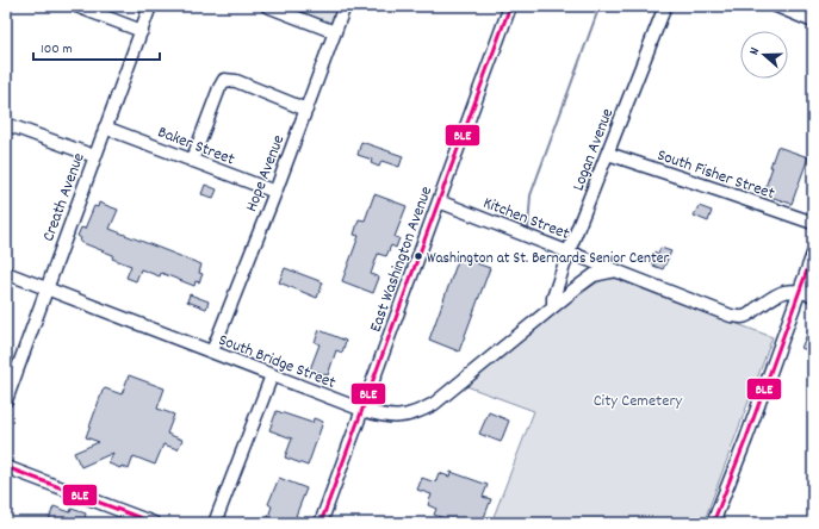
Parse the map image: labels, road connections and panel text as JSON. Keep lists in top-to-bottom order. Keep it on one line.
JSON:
{"streets":{"street":["Baker Street","Logan Avenue","Hope Avenue","South Fisher Street","Creath Avenue","Kitchen Street","East Washington Avenue","South Bridge Street"]},"crossings":[["Baker Street","Hope Avenue"],["Baker Street","Creath Avenue"],["Logan Avenue","South Fisher Street"],["Logan Avenue","Kitchen Street"],["Logan Avenue","South Bridge Street"],["Hope Avenue","South Bridge Street"],["Creath Avenue","South Bridge Street"],["Kitchen Street","East Washington Avenue"],["Kitchen Street","South Bridge Street"],["East Washington Avenue","South Bridge Street"]],"parks":["City Cemetery"],"places":["Washington at St. Bernards Senior Center"],"lines":["transit line BLE"],"scale_bar":"100 m","north":"left"}
